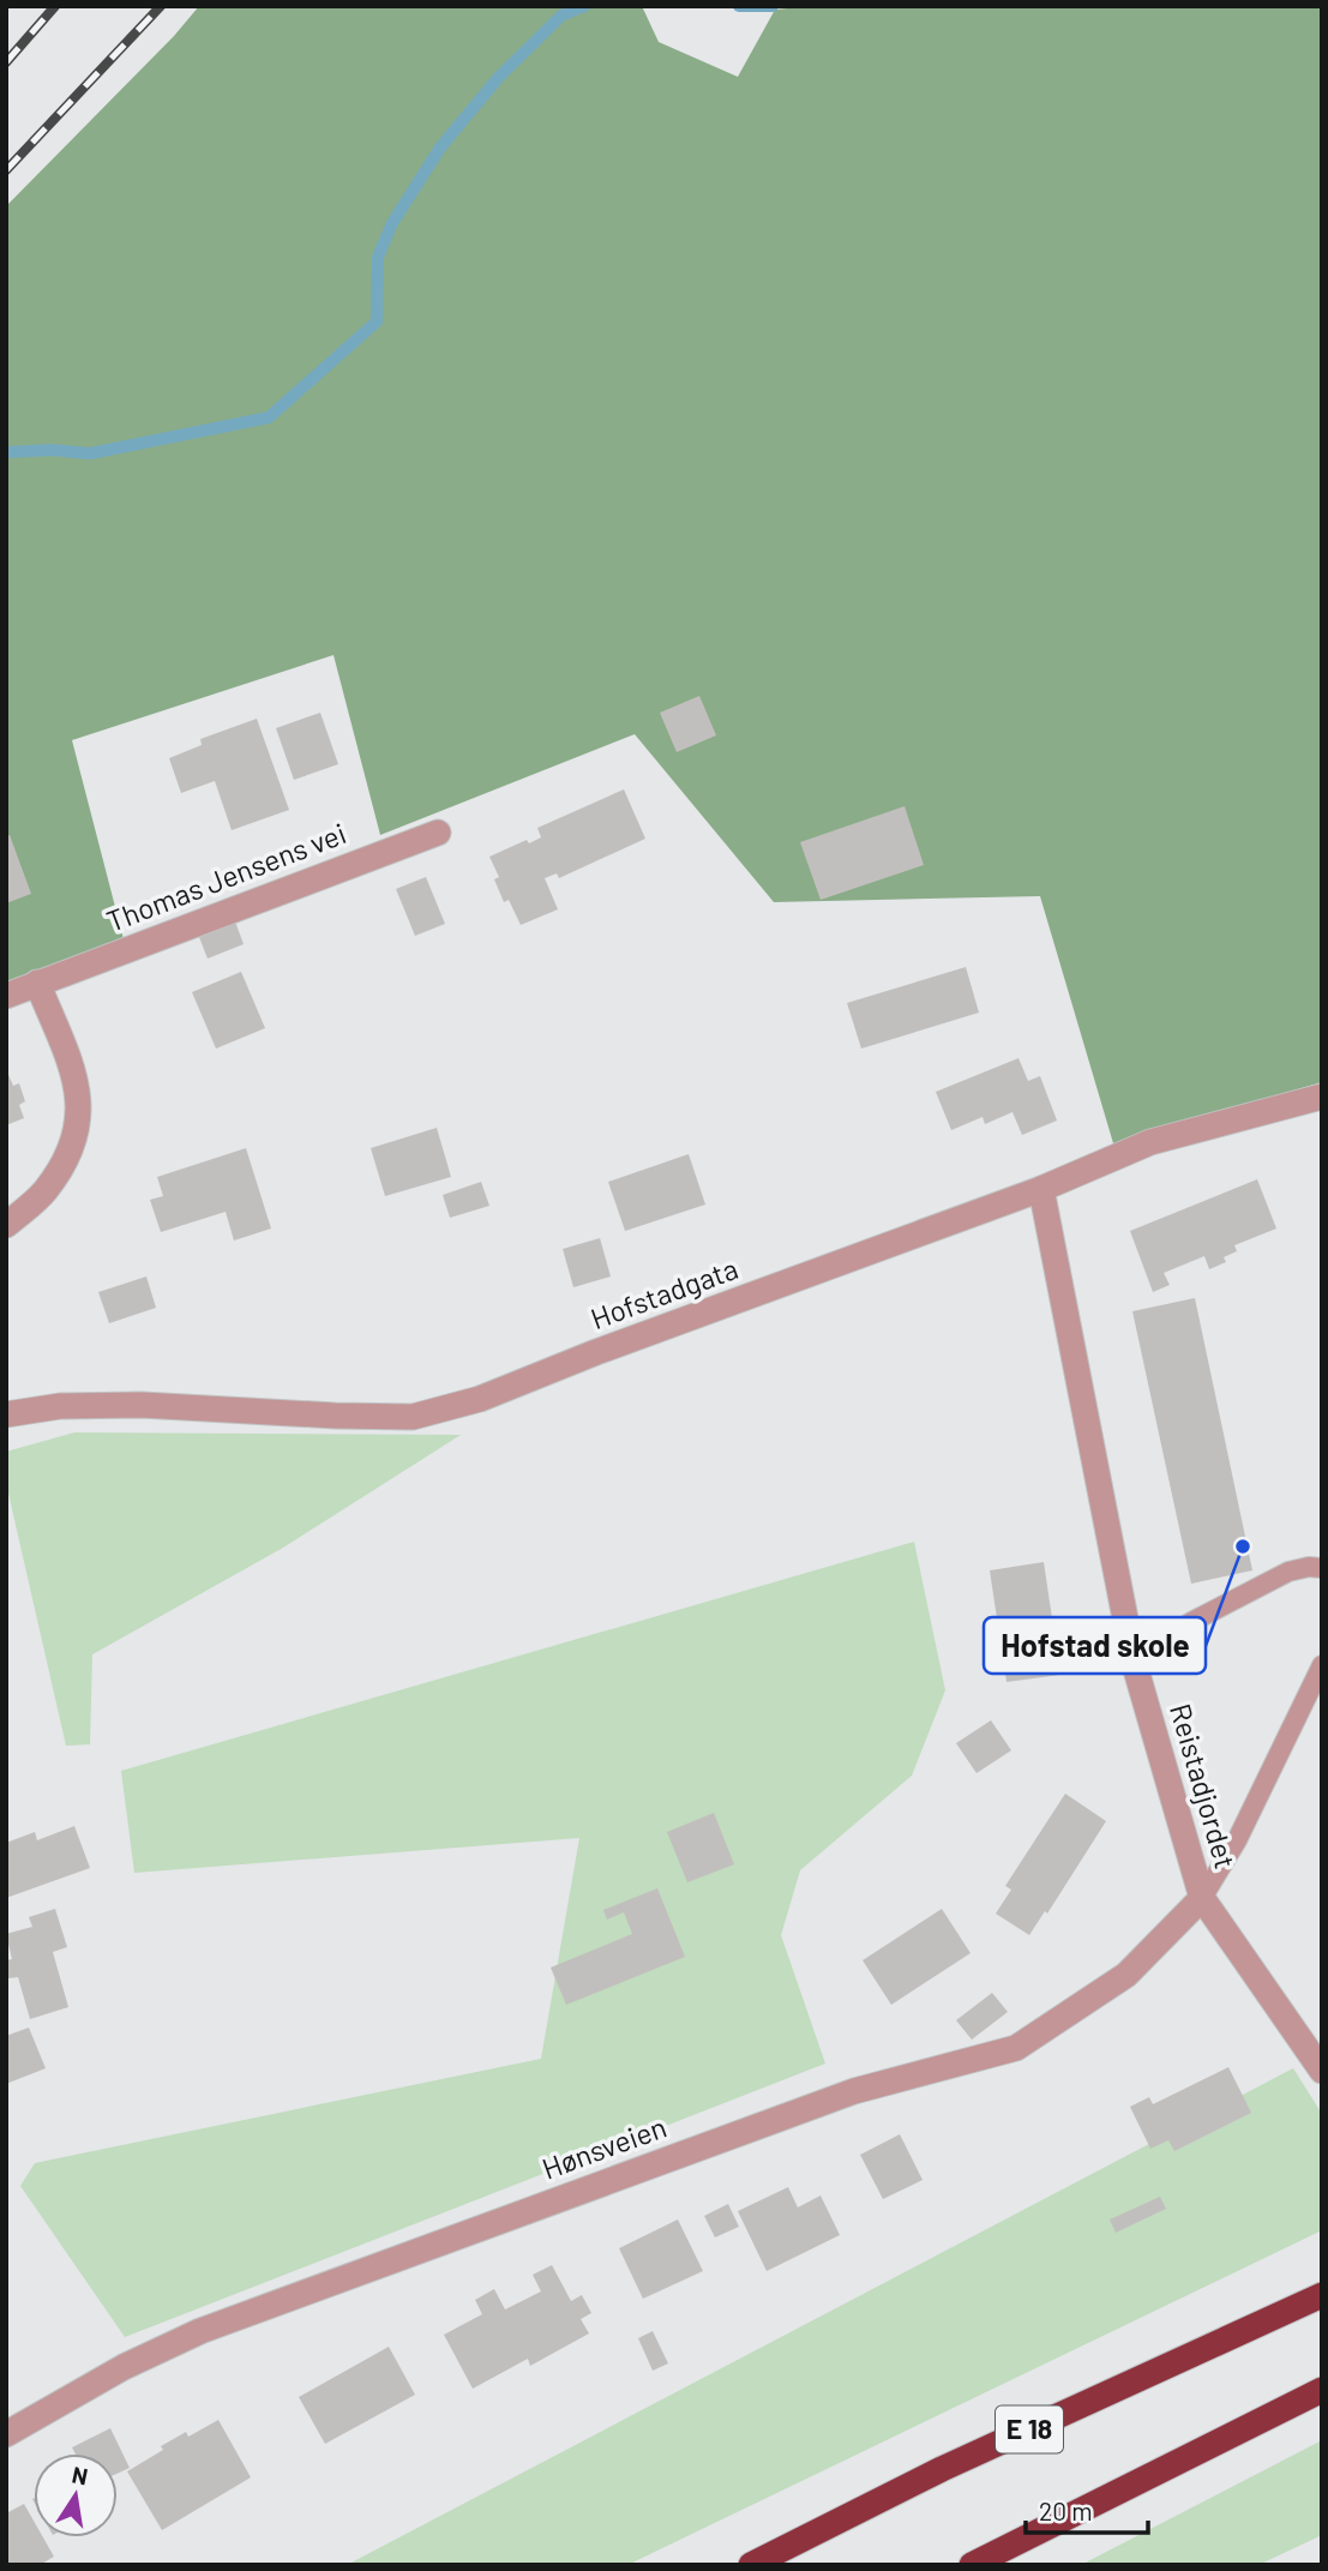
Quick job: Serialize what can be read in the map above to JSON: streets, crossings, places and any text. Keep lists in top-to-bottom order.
{
  "streets": {
    "highway": ["E 18"],
    "street": [
      "Thomas Jensens vei",
      "Hofstadgata",
      "Reistadjordet",
      "Hønsveien"
    ]
  },
  "crossings": [
    ["Hofstadgata", "Reistadjordet"],
    ["Reistadjordet", "Hønsveien"]
  ],
  "places": ["Hofstad skole"],
  "scale_bar": "20 m",
  "north": "top"
}
